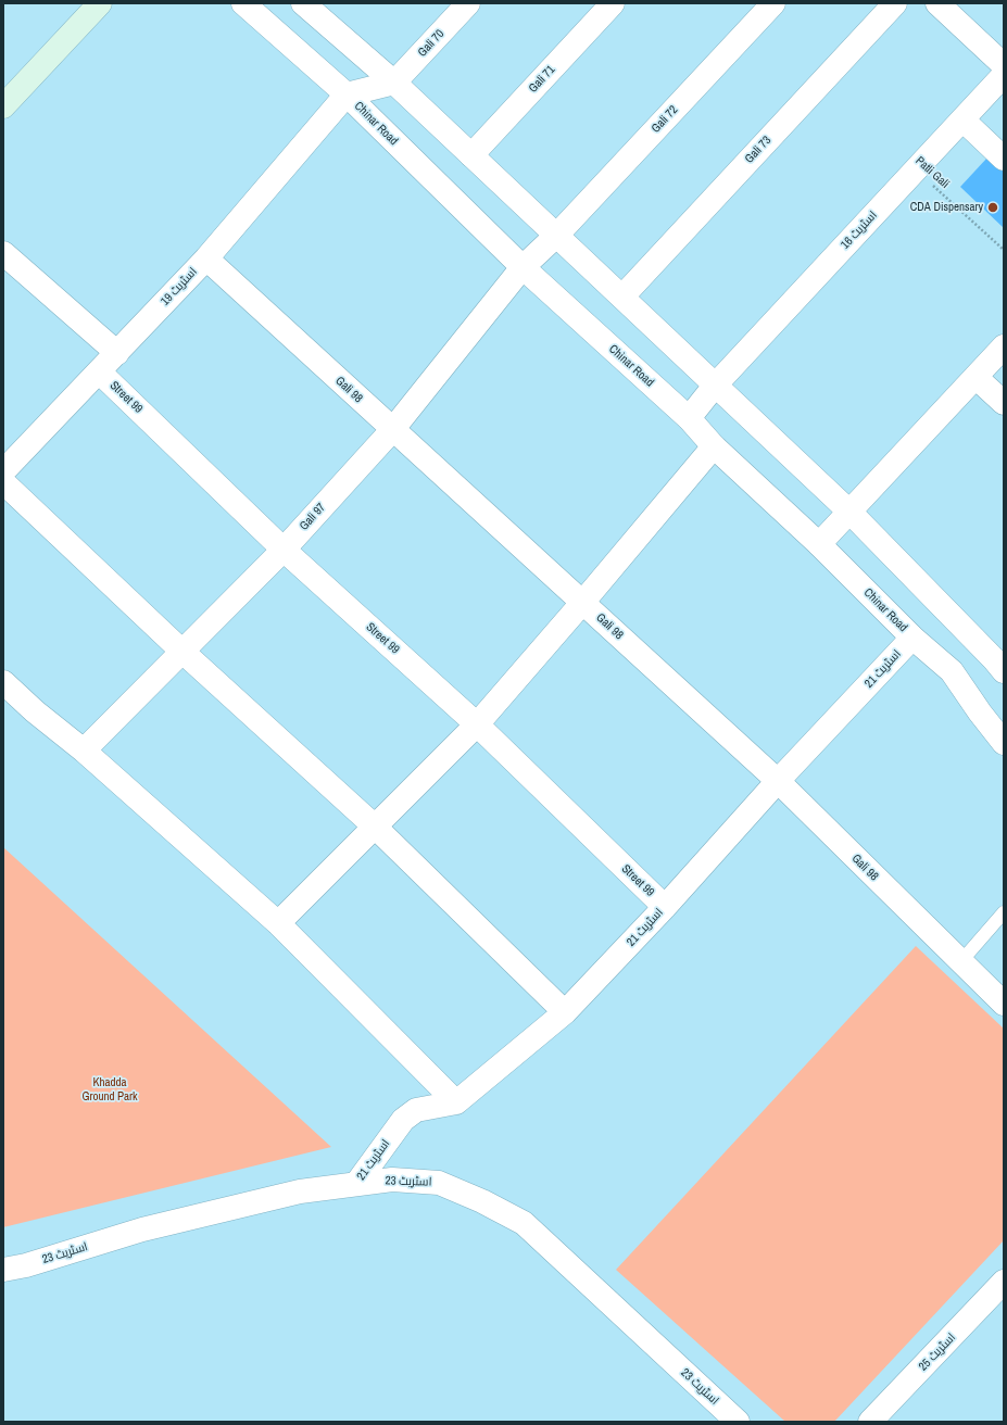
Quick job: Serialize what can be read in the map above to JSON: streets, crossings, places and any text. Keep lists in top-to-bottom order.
{
  "streets": {
    "street": [
      "Gali 70",
      "Gali 71",
      "Gali 72",
      "Chinar Road",
      "Gali 73",
      "اسٹریٹ 16",
      "اسٹریٹ 19",
      "Gali 98",
      "Street 99",
      "Gali 97",
      "اسٹریٹ 21",
      "اسٹریٹ 23",
      "اسٹریٹ 25"
    ],
    "path": ["Patli Gali"]
  },
  "crossings": [
    ["Gali 72", "Chinar Road"],
    ["Gali 72", "Gali 97"],
    ["Chinar Road", "اسٹریٹ 16"],
    ["Chinar Road", "اسٹریٹ 19"],
    ["Chinar Road", "Gali 97"],
    ["Chinar Road", "اسٹریٹ 21"],
    ["اسٹریٹ 19", "Gali 98"],
    ["اسٹریٹ 19", "Street 99"],
    ["Gali 98", "Gali 97"],
    ["Gali 98", "اسٹریٹ 21"],
    ["Street 99", "Gali 97"],
    ["Street 99", "اسٹریٹ 21"],
    ["اسٹریٹ 21", "اسٹریٹ 23"]
  ],
  "parks": ["Khadda Ground Park"],
  "places": ["CDA Dispensary"]
}
